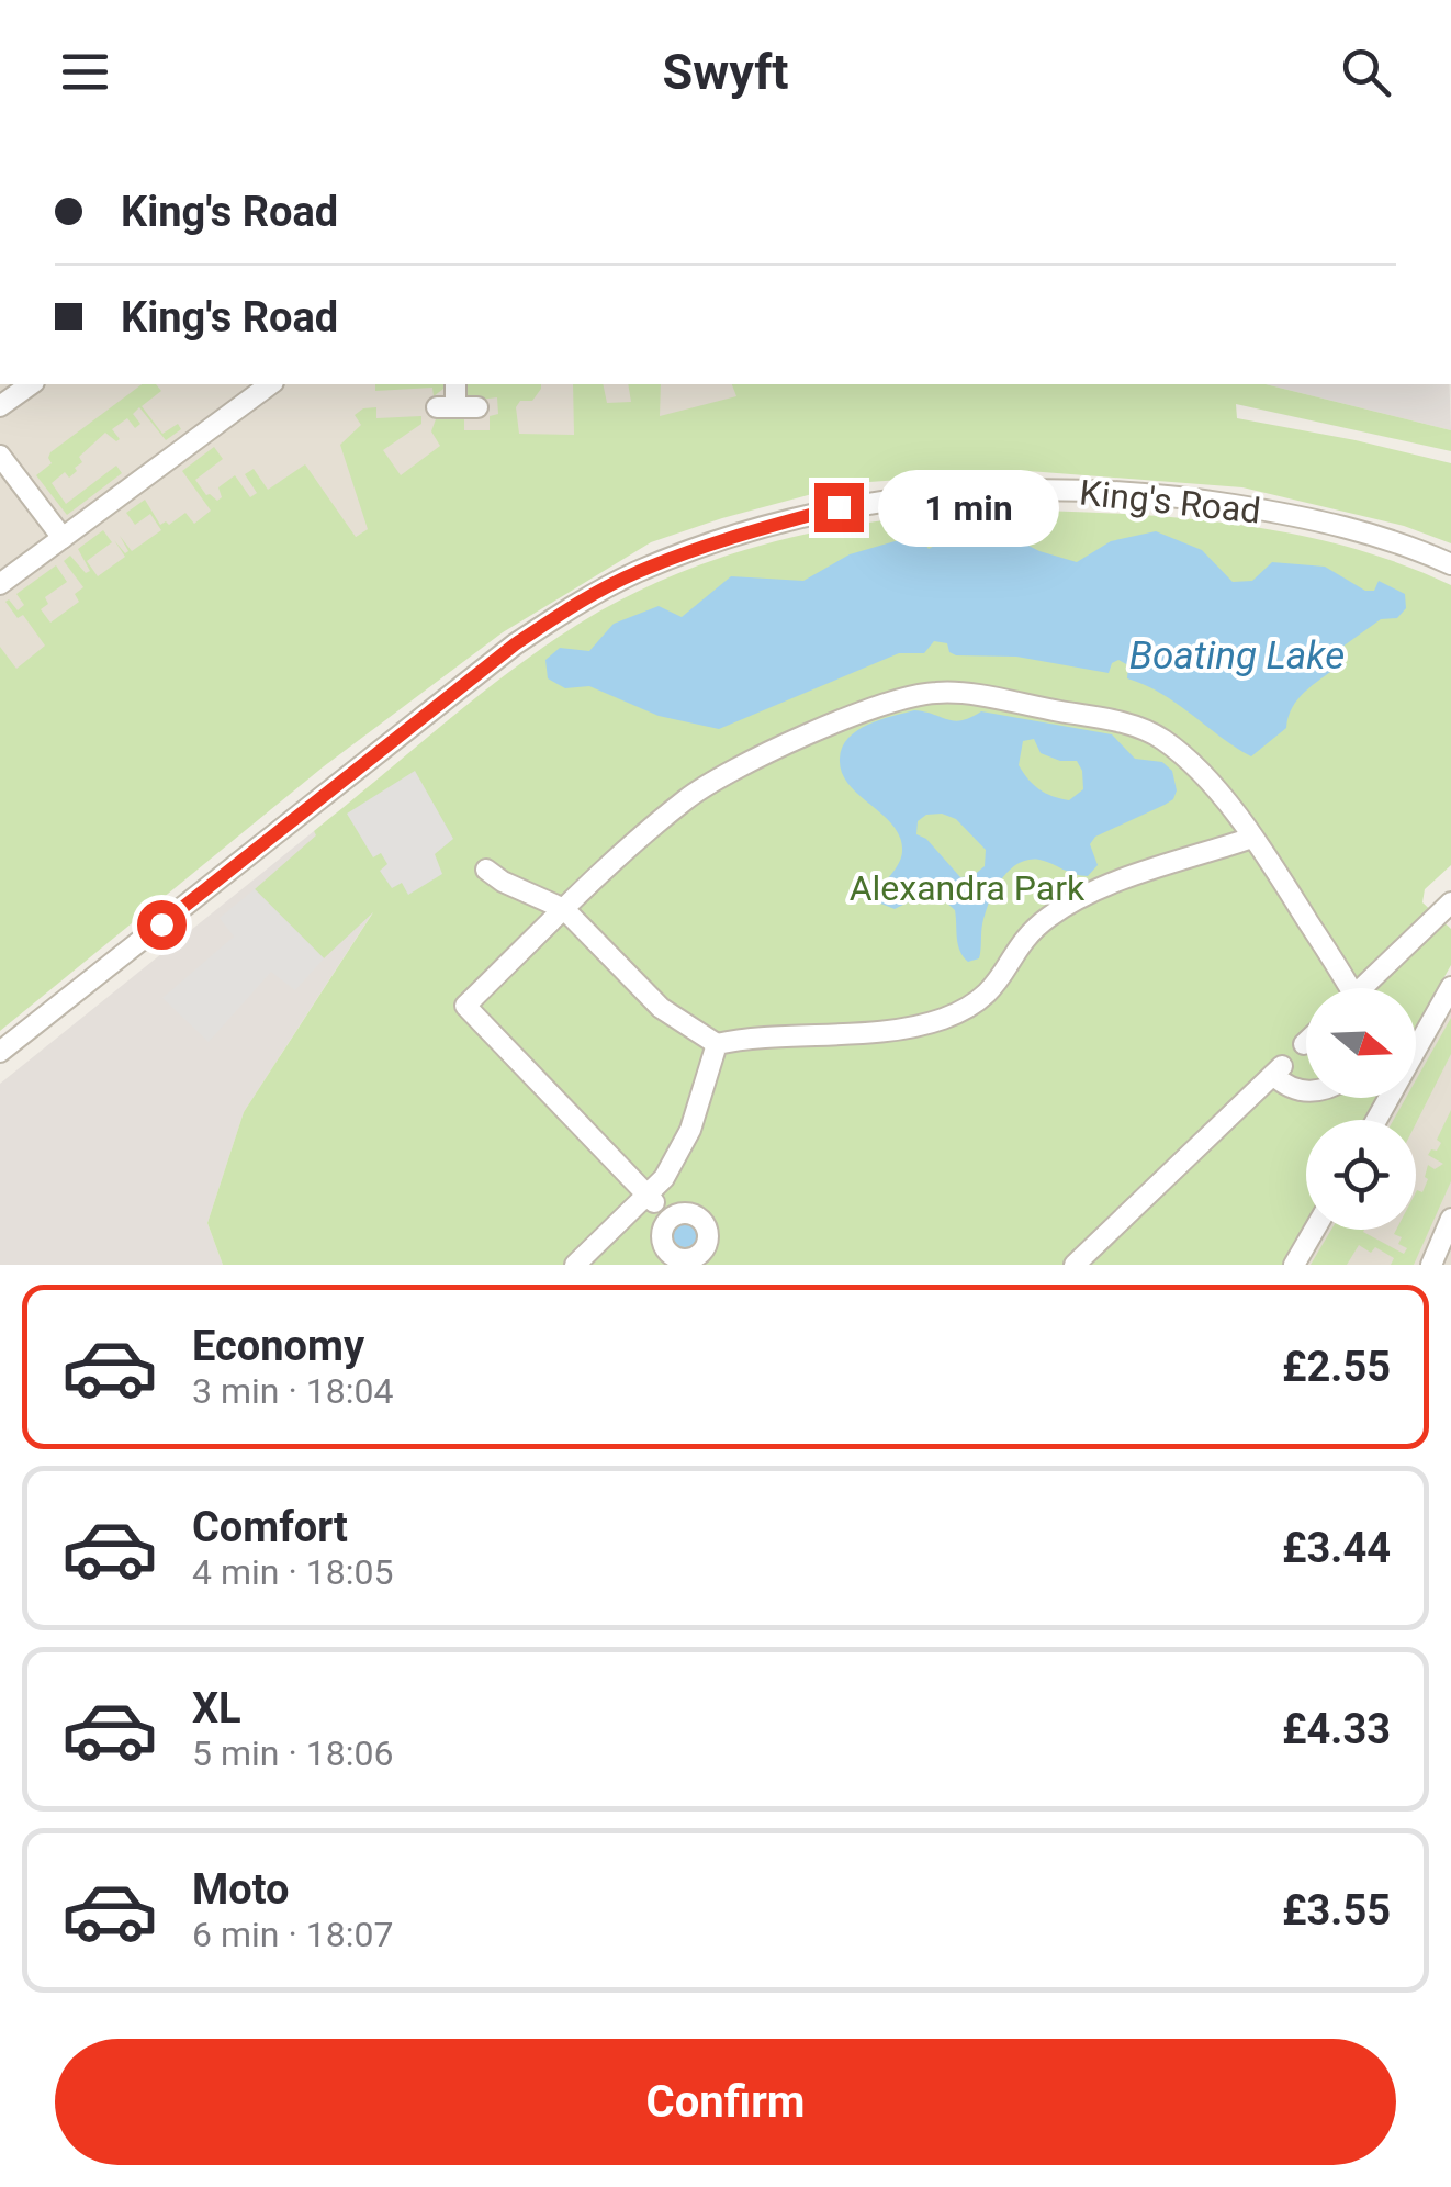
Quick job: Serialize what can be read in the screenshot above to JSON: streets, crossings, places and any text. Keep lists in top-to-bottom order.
{
  "streets": {
    "street": ["King's Road"]
  },
  "water": ["Boating Lake"],
  "parks": ["Alexandra Park"],
  "north": "right",
  "page": {
    "header": "Swyft",
    "banner": ["King's Road", "King's Road"],
    "bubble": "1 min",
    "list": [
      {
        "name": "Economy",
        "note": "3 min · 18:04",
        "value": "£2.55"
      },
      {
        "name": "Comfort",
        "note": "4 min · 18:05",
        "value": "£3.44"
      },
      {
        "name": "XL",
        "note": "5 min · 18:06",
        "value": "£4.33"
      },
      {
        "name": "Moto",
        "note": "6 min · 18:07",
        "value": "£3.55"
      }
    ],
    "buttons": "Confirm"
  }
}
